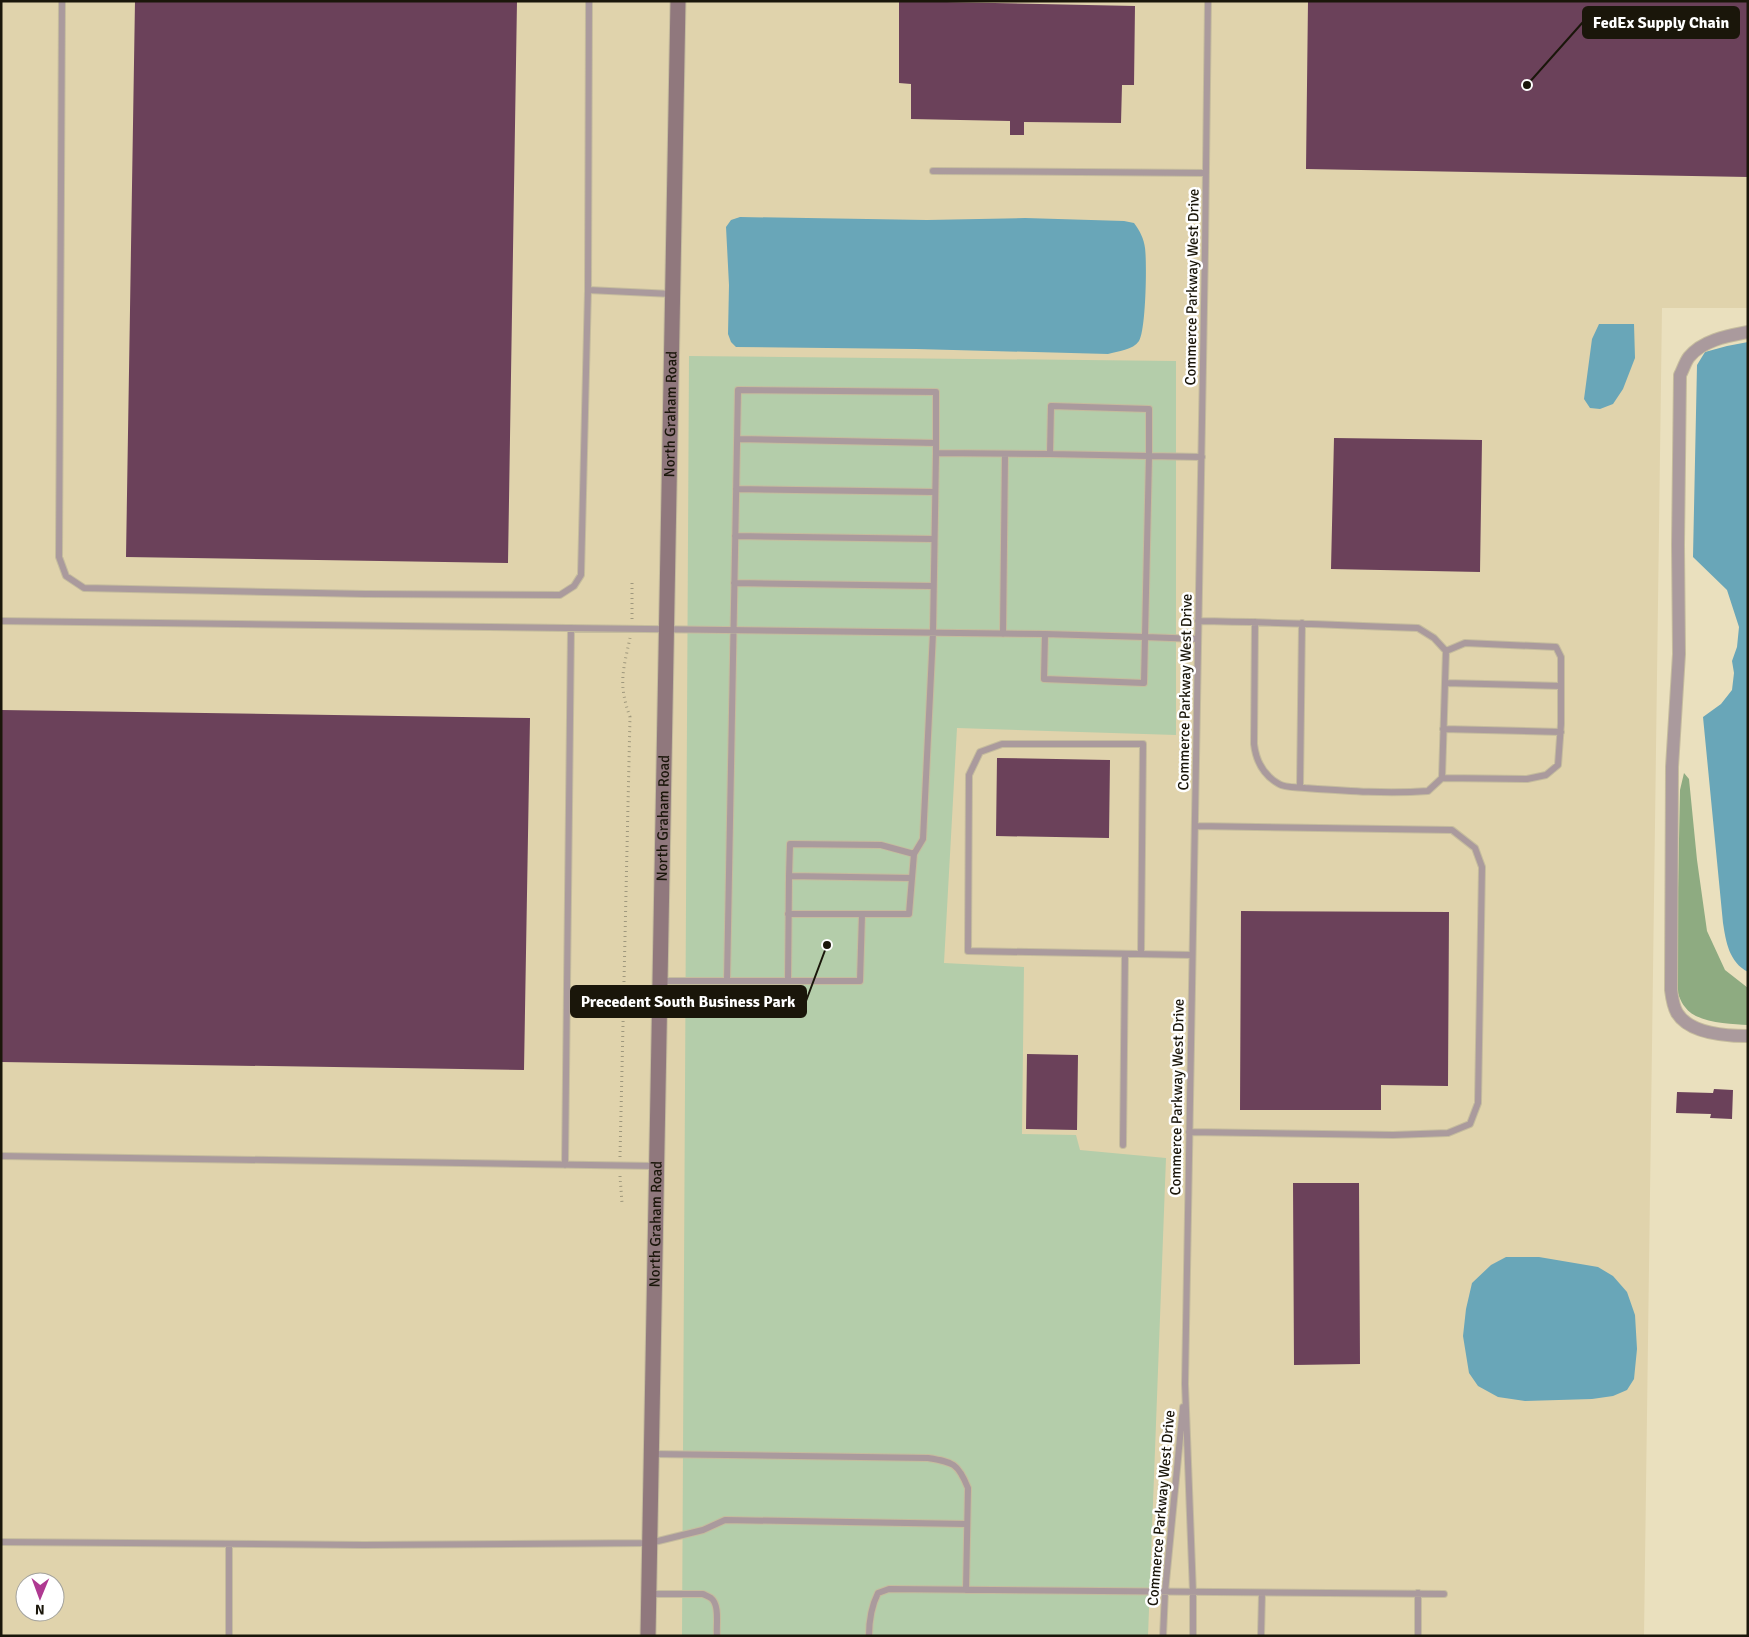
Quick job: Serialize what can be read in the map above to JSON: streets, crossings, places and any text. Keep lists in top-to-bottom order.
{
  "streets": {
    "street": ["North Graham Road"],
    "lane": ["Commerce Parkway West Drive"]
  },
  "places": ["FedEx Supply Chain", "Precedent South Business Park"],
  "north": "bottom"
}
